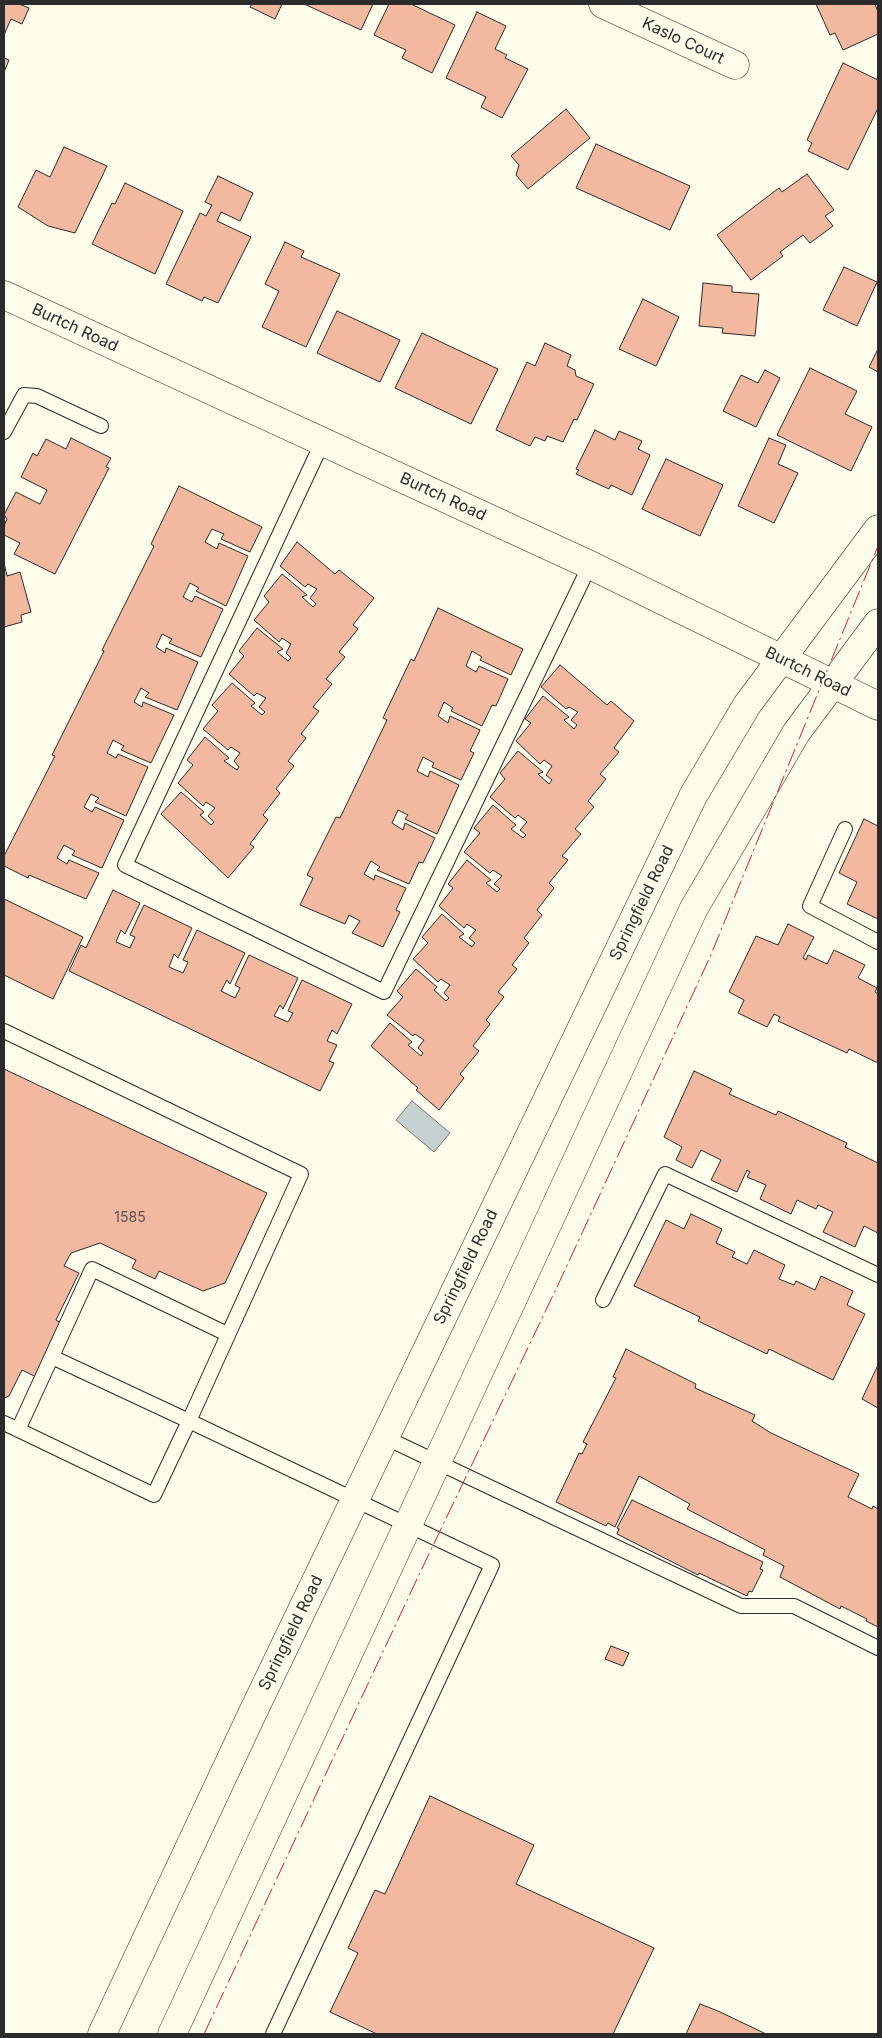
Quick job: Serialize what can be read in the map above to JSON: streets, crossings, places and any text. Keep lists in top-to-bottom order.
{
  "streets": {
    "main road": ["Kaslo Court", "Burtch Road", "Springfield Road"]
  },
  "crossings": [
    ["Burtch Road", "Springfield Road"]
  ],
  "house_numbers": ["1585"]
}
